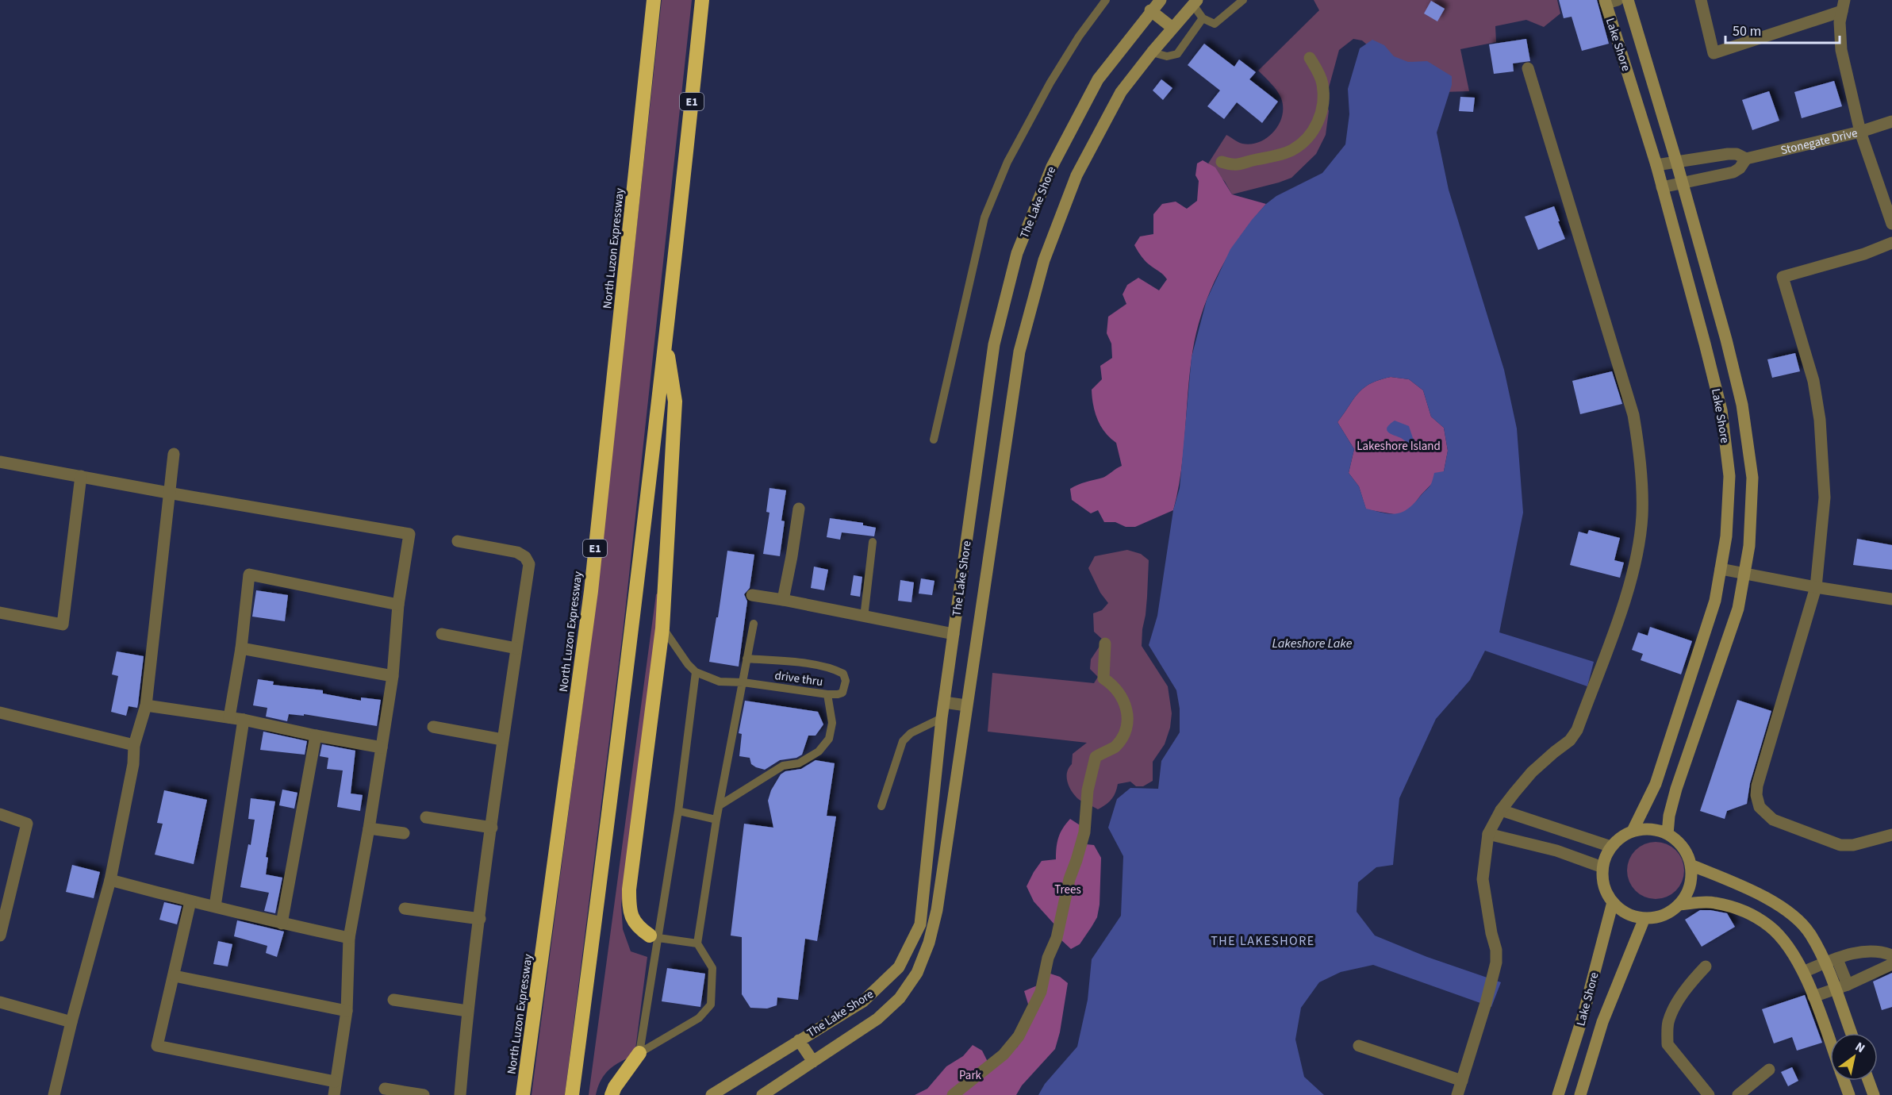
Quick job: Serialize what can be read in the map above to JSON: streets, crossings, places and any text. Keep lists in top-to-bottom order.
{
  "streets": {
    "highway": ["E1", "North Luzon Expressway"],
    "street": ["Lake Shore", "Stonegate Drive", "The Lake Shore"],
    "lane": ["drive thru"]
  },
  "crossings": [
    ["Lake Shore", "Stonegate Drive"]
  ],
  "districts": ["THE LAKESHORE"],
  "water": ["Lakeshore Lake"],
  "parks": ["Lakeshore Island", "Trees", "Park"],
  "scale_bar": "50 m",
  "north": "top right"
}
